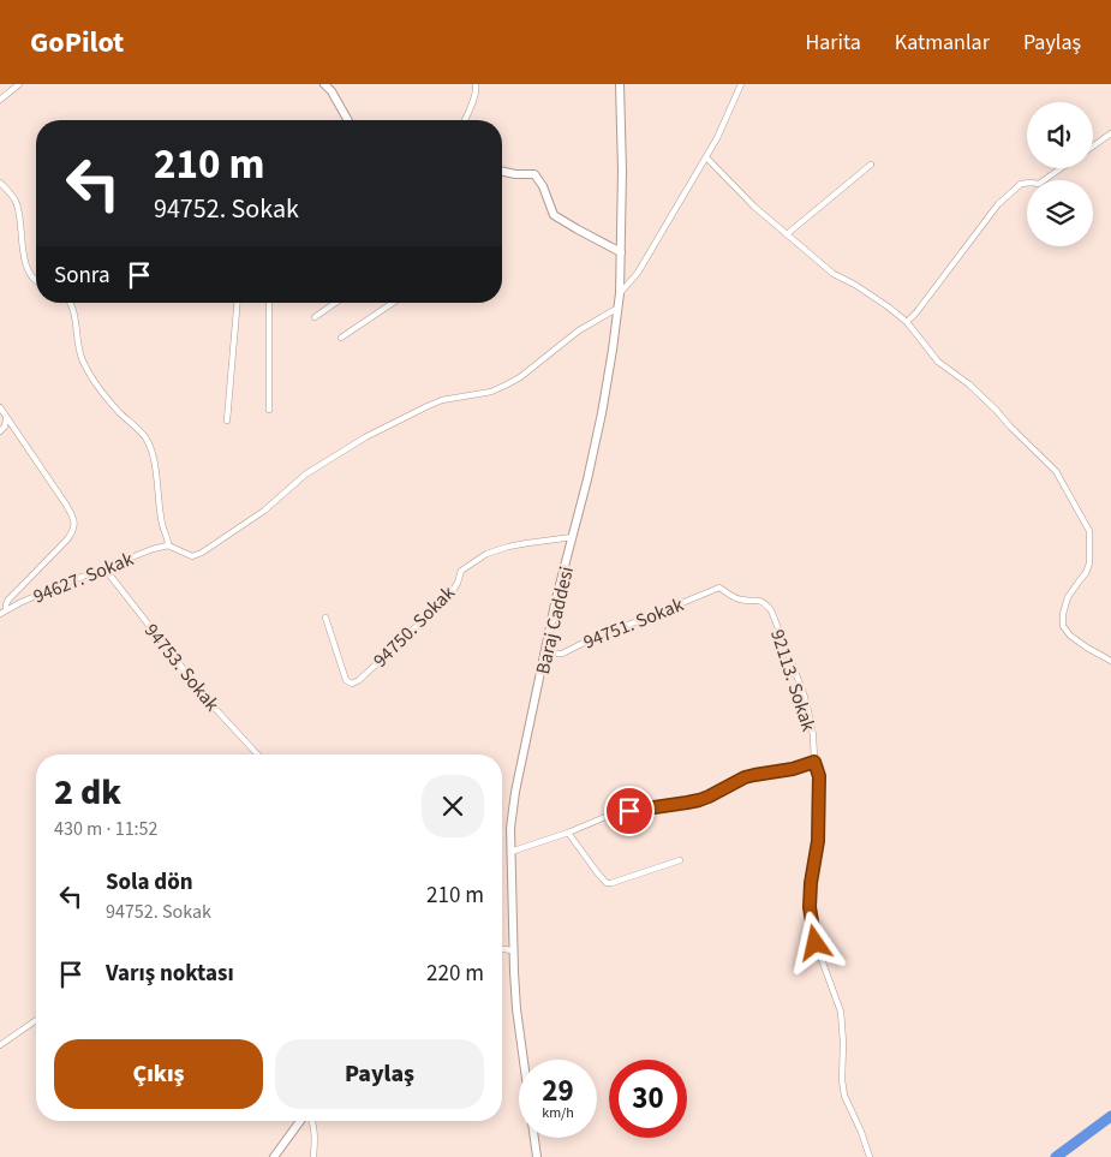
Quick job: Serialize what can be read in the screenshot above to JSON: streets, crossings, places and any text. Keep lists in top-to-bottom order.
{
  "streets": {
    "main road": ["Baraj Caddesi"],
    "street": [
      "94627. Sokak",
      "94751. Sokak",
      "94750. Sokak",
      "94753. Sokak",
      "92113. Sokak"
    ]
  },
  "crossings": [
    ["94627. Sokak", "94753. Sokak"],
    ["Baraj Caddesi", "94751. Sokak"],
    ["Baraj Caddesi", "94750. Sokak"],
    ["94751. Sokak", "92113. Sokak"]
  ],
  "page": {
    "header": "GoPilot",
    "nav": ["Harita", "Katmanlar", "Paylaş"],
    "turn": ["210 m", "94752. Sokak"],
    "then": "Sonra",
    "heading": ["2 dk", "430 m · 11:52"],
    "list": [
      {
        "name": "Sola dön",
        "note": "94752. Sokak",
        "value": "210 m"
      },
      {
        "name": "Varış noktası",
        "value": "220 m"
      }
    ],
    "buttons": ["Çıkış", "Paylaş"],
    "speed": "29 km/h",
    "limit": "30"
  }
}
